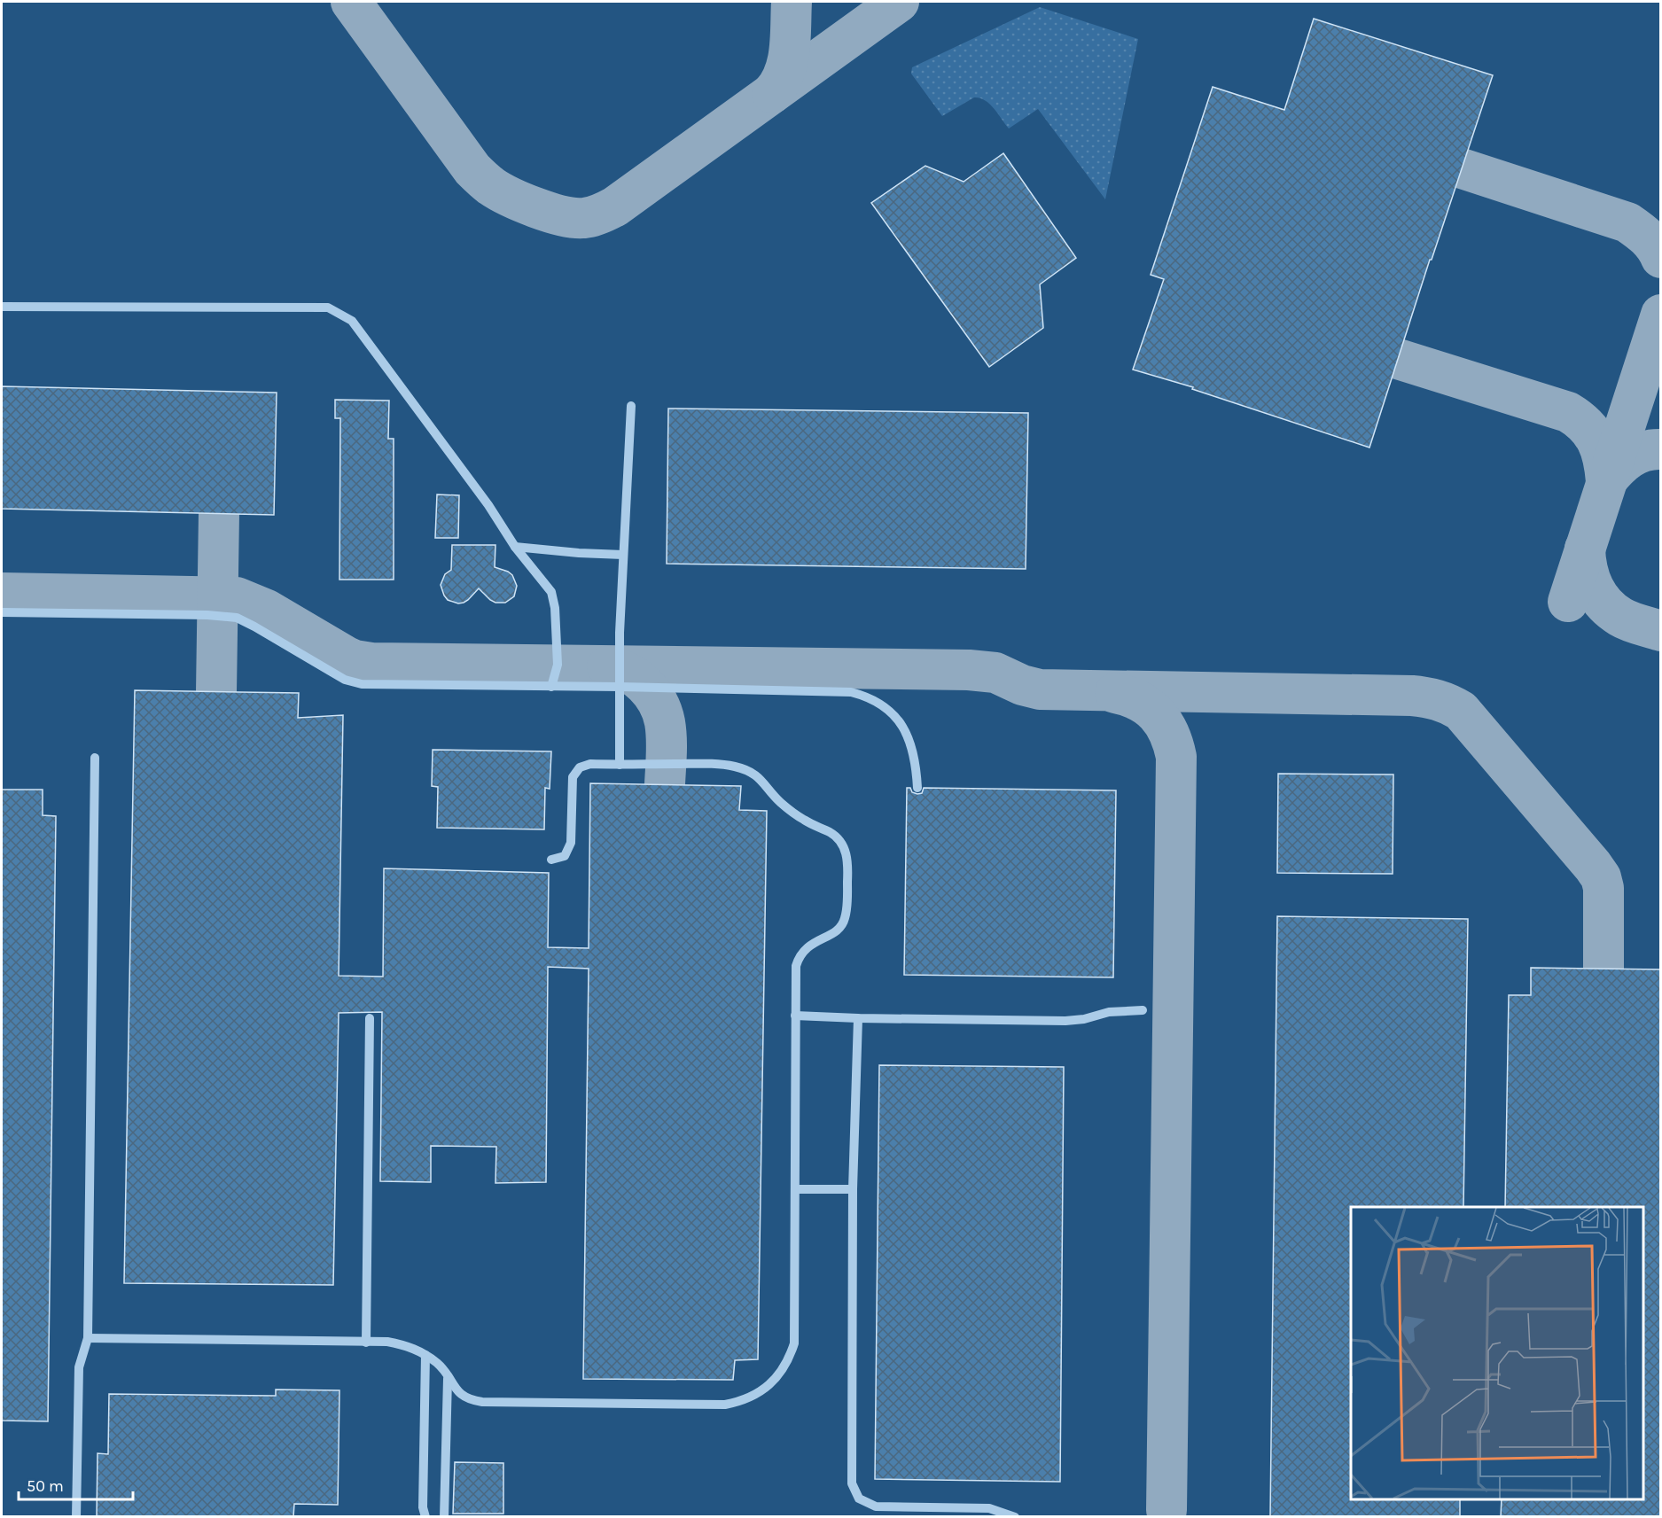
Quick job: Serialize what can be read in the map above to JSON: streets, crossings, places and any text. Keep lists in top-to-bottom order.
{
  "scale_bar": "50 m"
}
